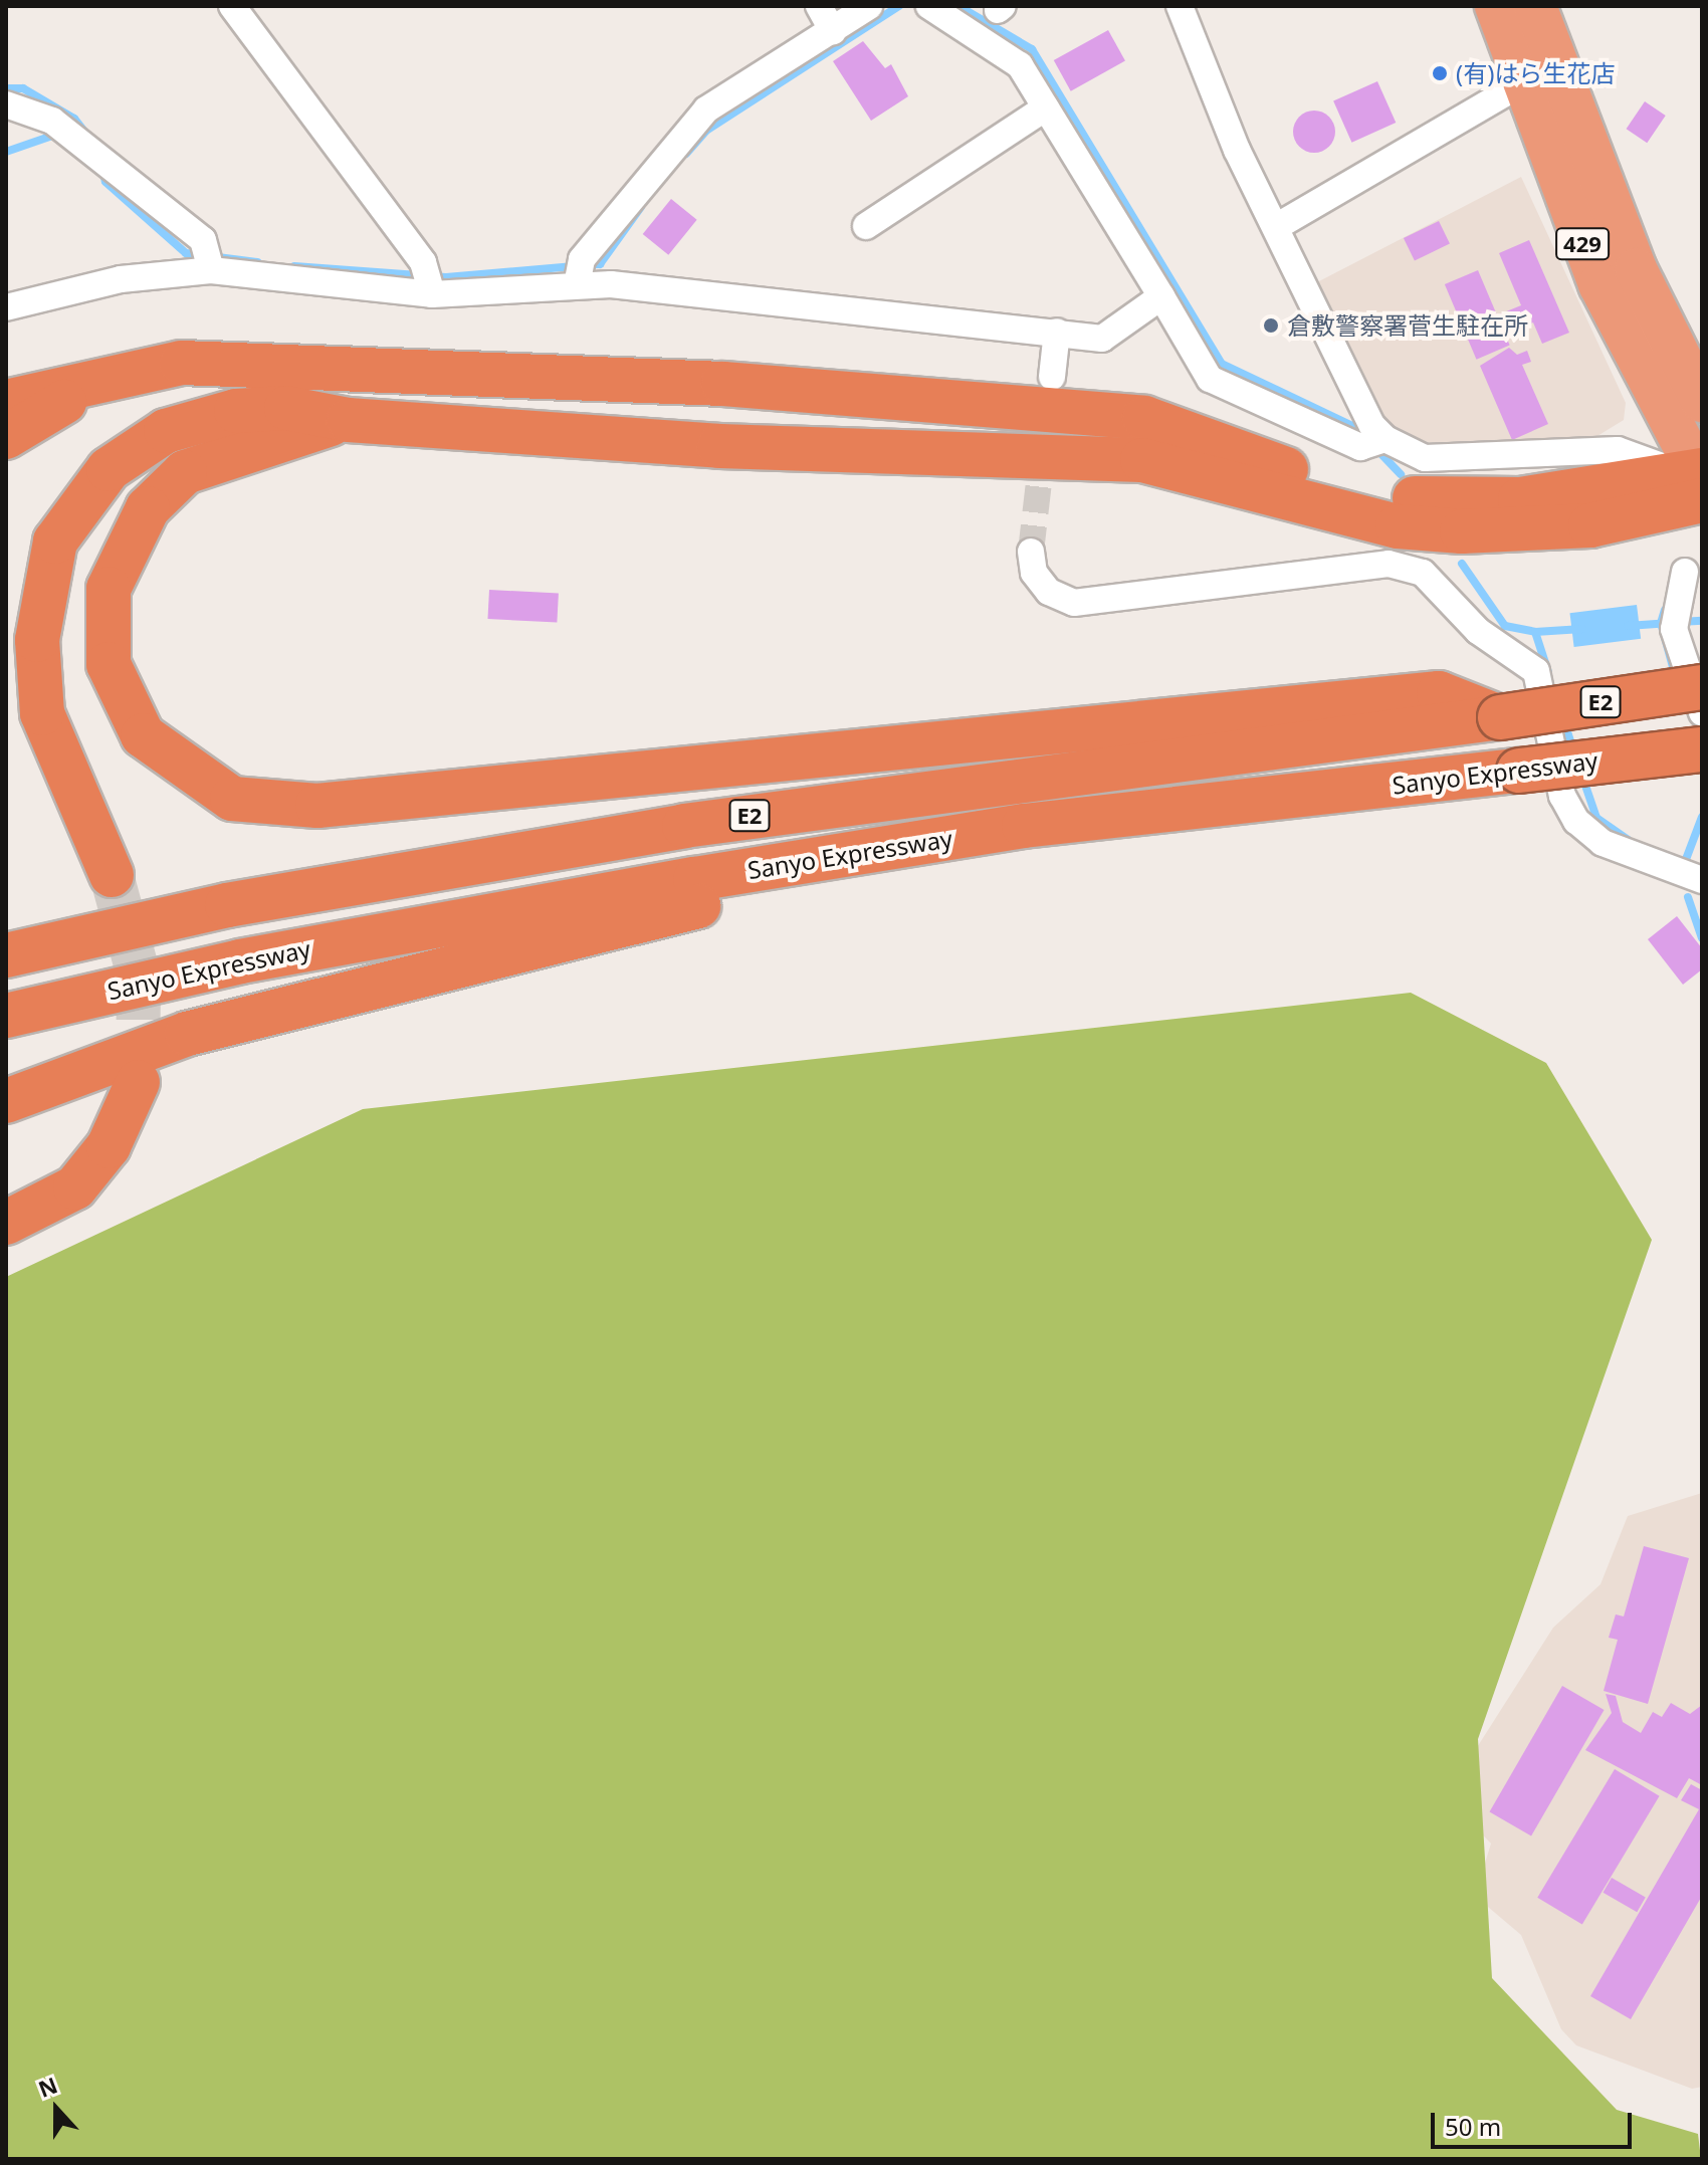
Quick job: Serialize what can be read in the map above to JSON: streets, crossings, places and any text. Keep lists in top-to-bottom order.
{
  "streets": {
    "highway": ["429", "E2", "Sanyo Expressway"]
  },
  "places": ["(有)はら生花店", "倉敷警察署菅生駐在所"],
  "scale_bar": "50 m",
  "north": "top"
}
